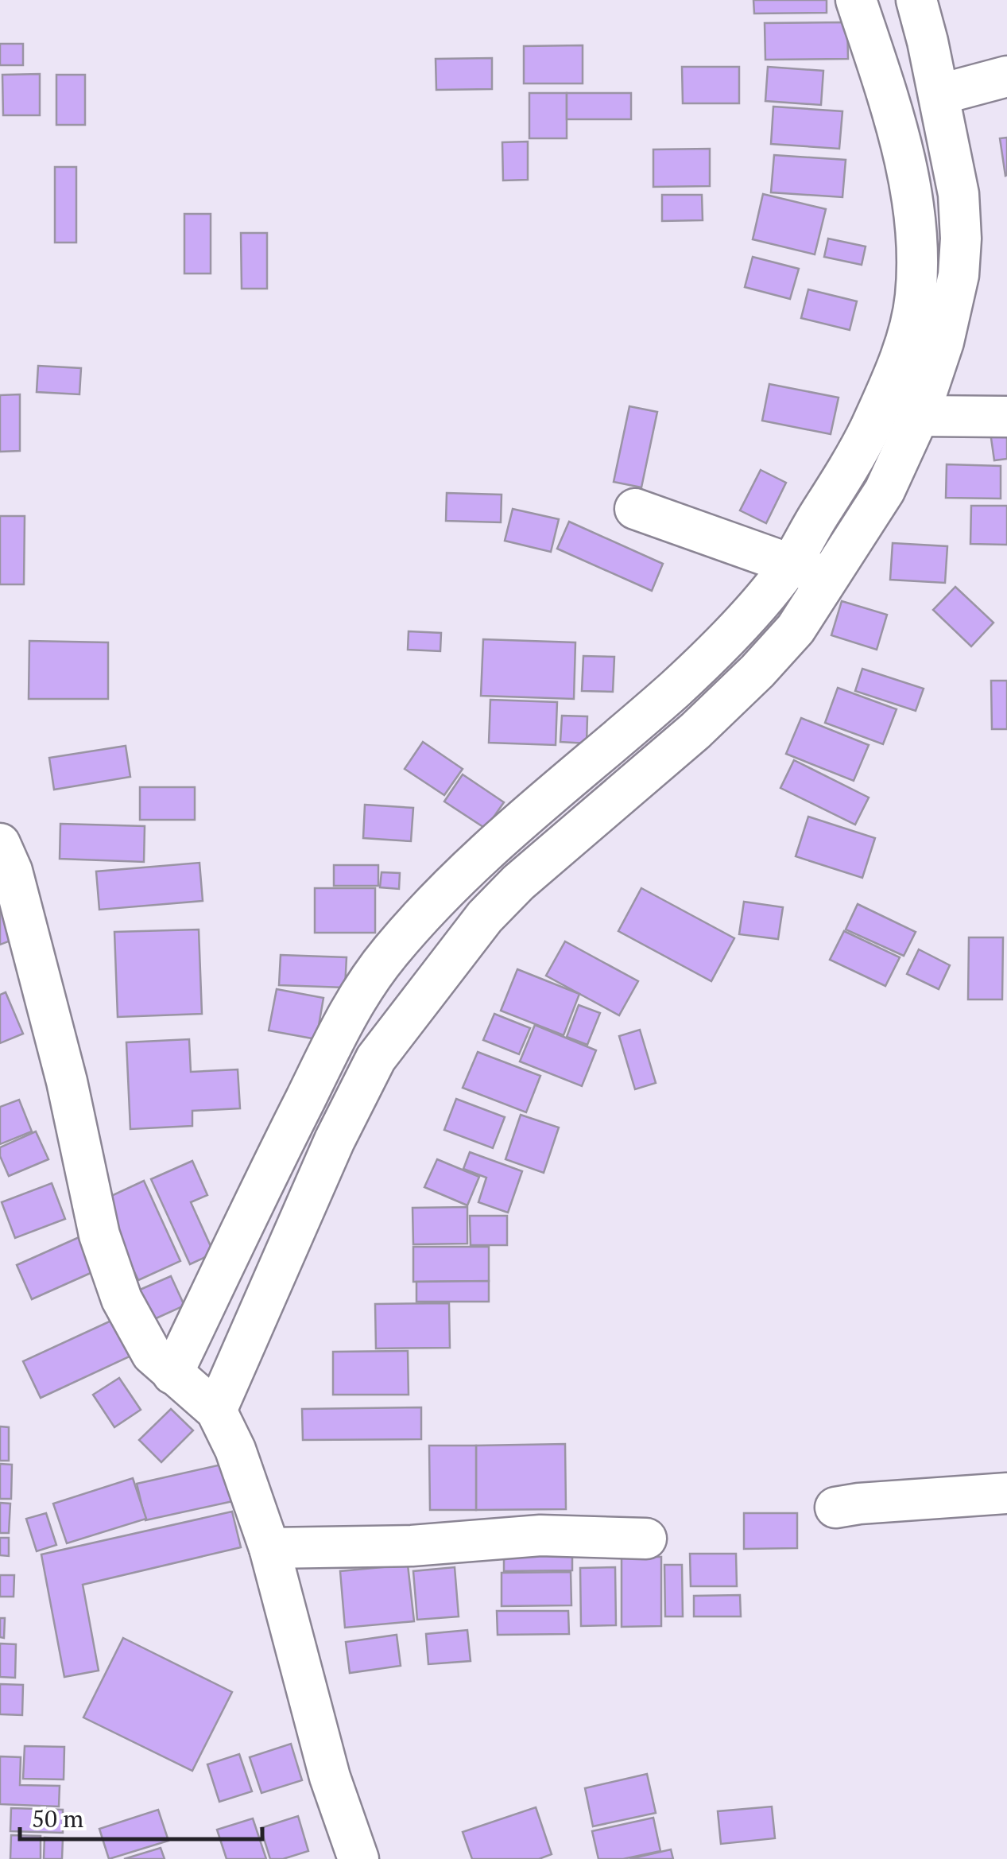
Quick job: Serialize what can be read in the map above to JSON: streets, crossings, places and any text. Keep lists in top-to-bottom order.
{
  "scale_bar": "50 m"
}
